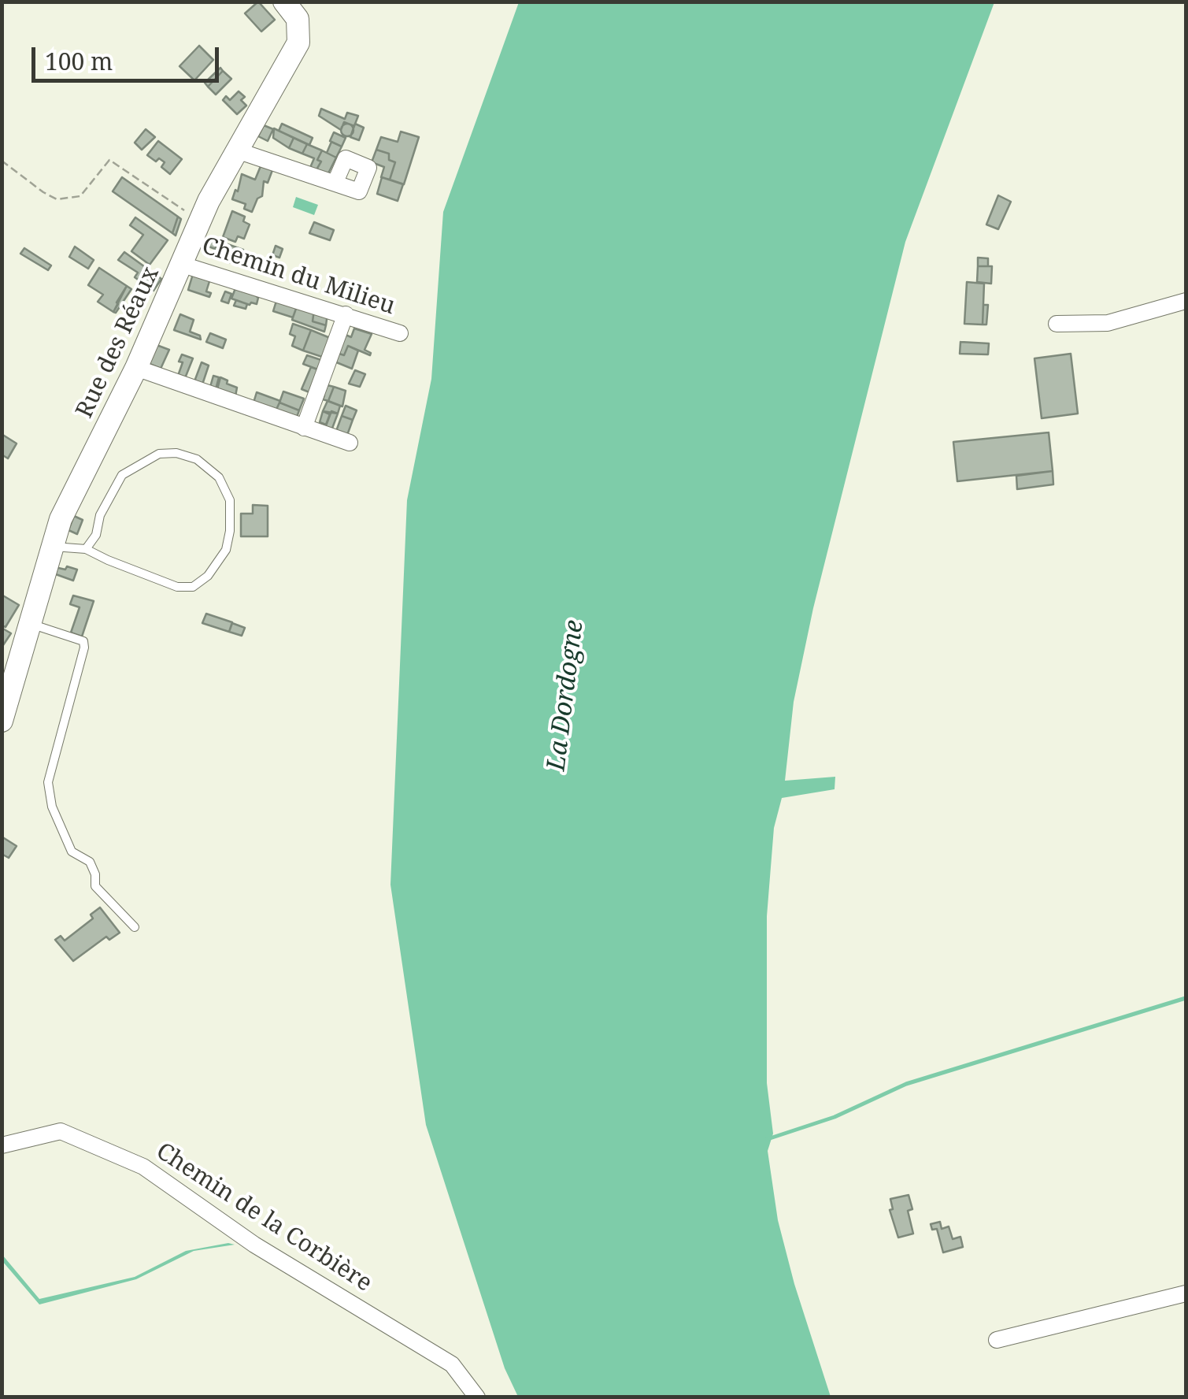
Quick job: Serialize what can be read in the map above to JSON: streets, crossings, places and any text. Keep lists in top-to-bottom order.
{
  "streets": {
    "street": ["Chemin du Milieu", "Rue des Réaux", "Chemin de la Corbière"]
  },
  "crossings": [
    ["Chemin du Milieu", "Rue des Réaux"]
  ],
  "water": ["La Dordogne"],
  "scale_bar": "100 m"
}
